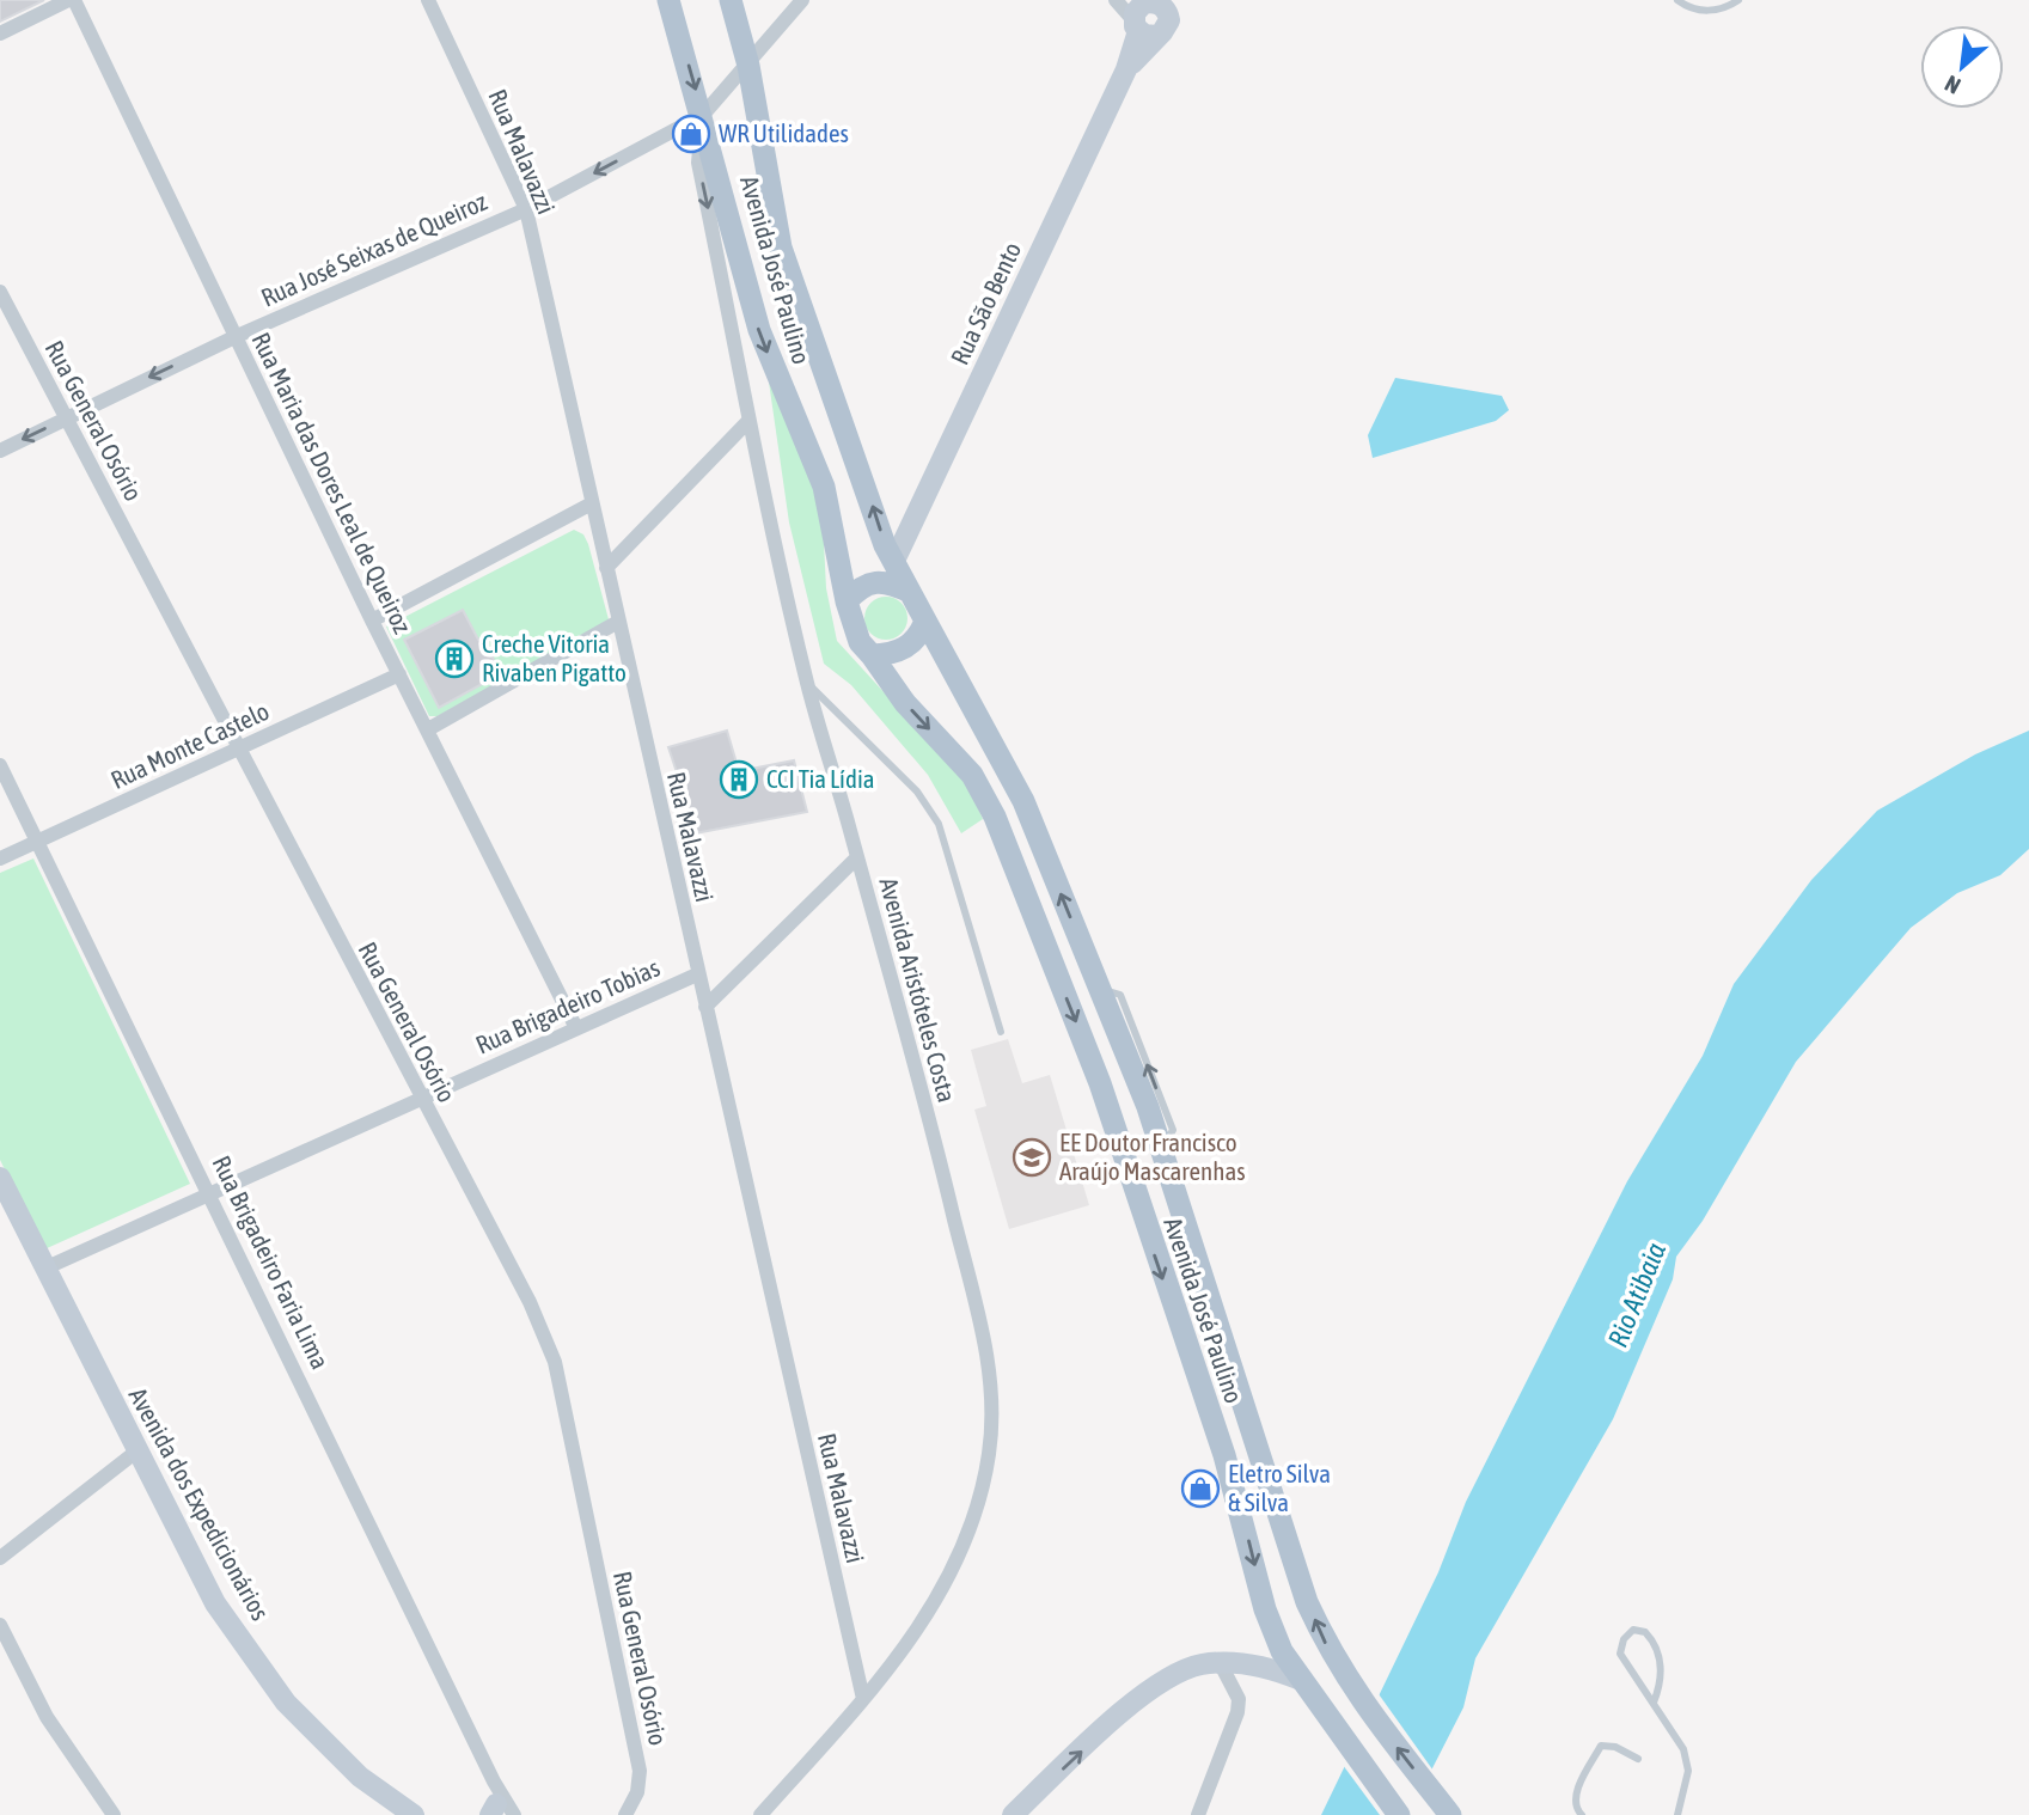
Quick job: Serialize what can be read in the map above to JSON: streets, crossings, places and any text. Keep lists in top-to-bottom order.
{
  "streets": {
    "main road": ["Avenida José Paulino"],
    "street": [
      "Rua Malavazzi",
      "Rua José Seixas de Queiroz",
      "Rua São Bento",
      "Rua General Osório",
      "Rua Maria das Dores Leal de Queiroz",
      "Rua Monte Castelo",
      "Avenida Aristóteles Costa",
      "Rua Brigadeiro Tobias",
      "Rua Brigadeiro Faria Lima",
      "Avenida dos Expedicionários"
    ]
  },
  "crossings": [
    ["Rua Malavazzi", "Rua José Seixas de Queiroz"],
    ["Rua Malavazzi", "Avenida Aristóteles Costa"],
    ["Rua Malavazzi", "Rua Brigadeiro Tobias"],
    ["Rua José Seixas de Queiroz", "Avenida José Paulino"],
    ["Rua José Seixas de Queiroz", "Rua General Osório"],
    ["Rua José Seixas de Queiroz", "Rua Maria das Dores Leal de Queiroz"],
    ["Rua José Seixas de Queiroz", "Avenida Aristóteles Costa"],
    ["Avenida José Paulino", "Rua São Bento"],
    ["Avenida José Paulino", "Avenida Aristóteles Costa"],
    ["Rua General Osório", "Rua Monte Castelo"],
    ["Rua General Osório", "Rua Brigadeiro Tobias"],
    ["Rua Maria das Dores Leal de Queiroz", "Rua Monte Castelo"],
    ["Rua Maria das Dores Leal de Queiroz", "Rua Brigadeiro Tobias"],
    ["Rua Monte Castelo", "Rua Brigadeiro Faria Lima"],
    ["Rua Brigadeiro Tobias", "Rua Brigadeiro Faria Lima"],
    ["Rua Brigadeiro Tobias", "Avenida dos Expedicionários"]
  ],
  "one_way": ["Rua José Seixas de Queiroz"],
  "water": ["Rio Atibaia"],
  "places": {
    "shop": ["WR Utilidades", "Eletro Silva & Silva"],
    "building": ["Creche Vitoria Rivaben Pigatto", "CCI Tia Lídia"],
    "school or university": ["EE Doutor Francisco Araújo Mascarenhas"]
  },
  "north": "bottom left"
}
